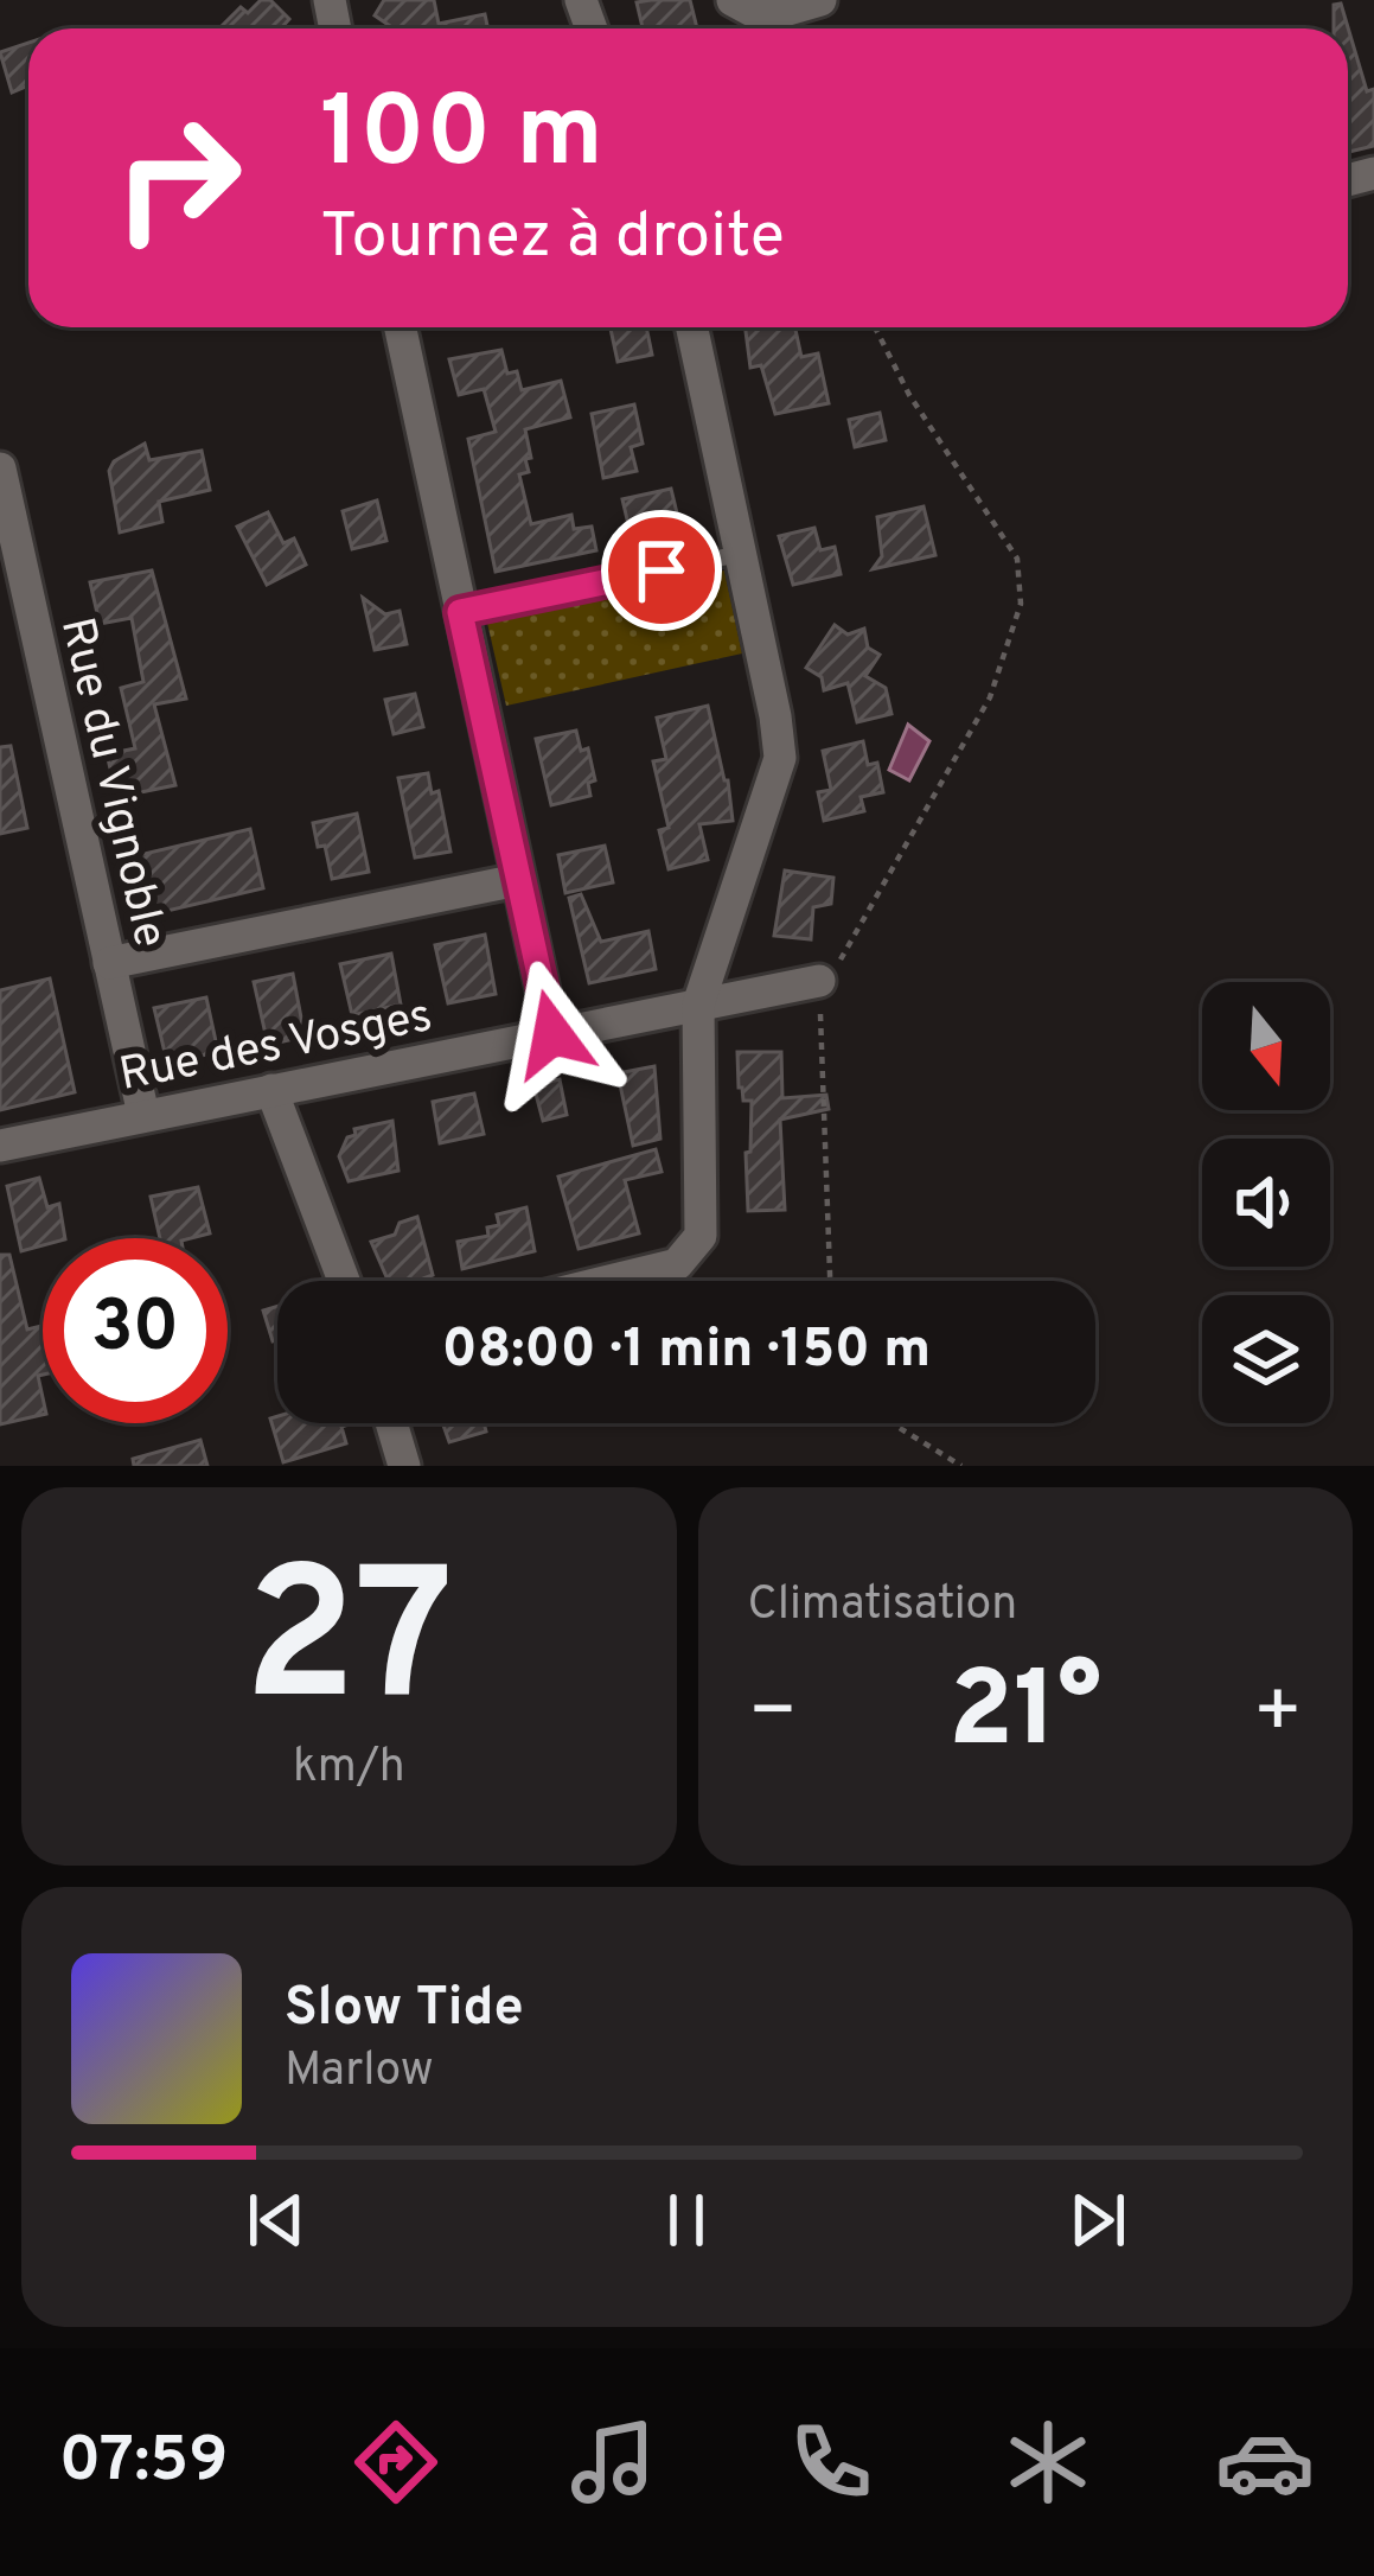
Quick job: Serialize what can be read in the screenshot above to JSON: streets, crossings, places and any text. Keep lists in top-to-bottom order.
{
  "streets": {
    "street": ["Rue du Vignoble", "Rue des Vosges"]
  },
  "crossings": [
    ["Rue du Vignoble", "Rue des Vosges"]
  ],
  "north": "bottom",
  "page": {
    "turn": ["100 m", "Tournez à droite"],
    "limit": "30",
    "trip": "08:00 · 1 min · 150 m",
    "tile": [
      ["27", "km/h"],
      "Climatisation"
    ],
    "heat": ["−", "21°", "+"],
    "song": ["Slow Tide", "Marlow"],
    "tabs": "07:59"
  }
}
